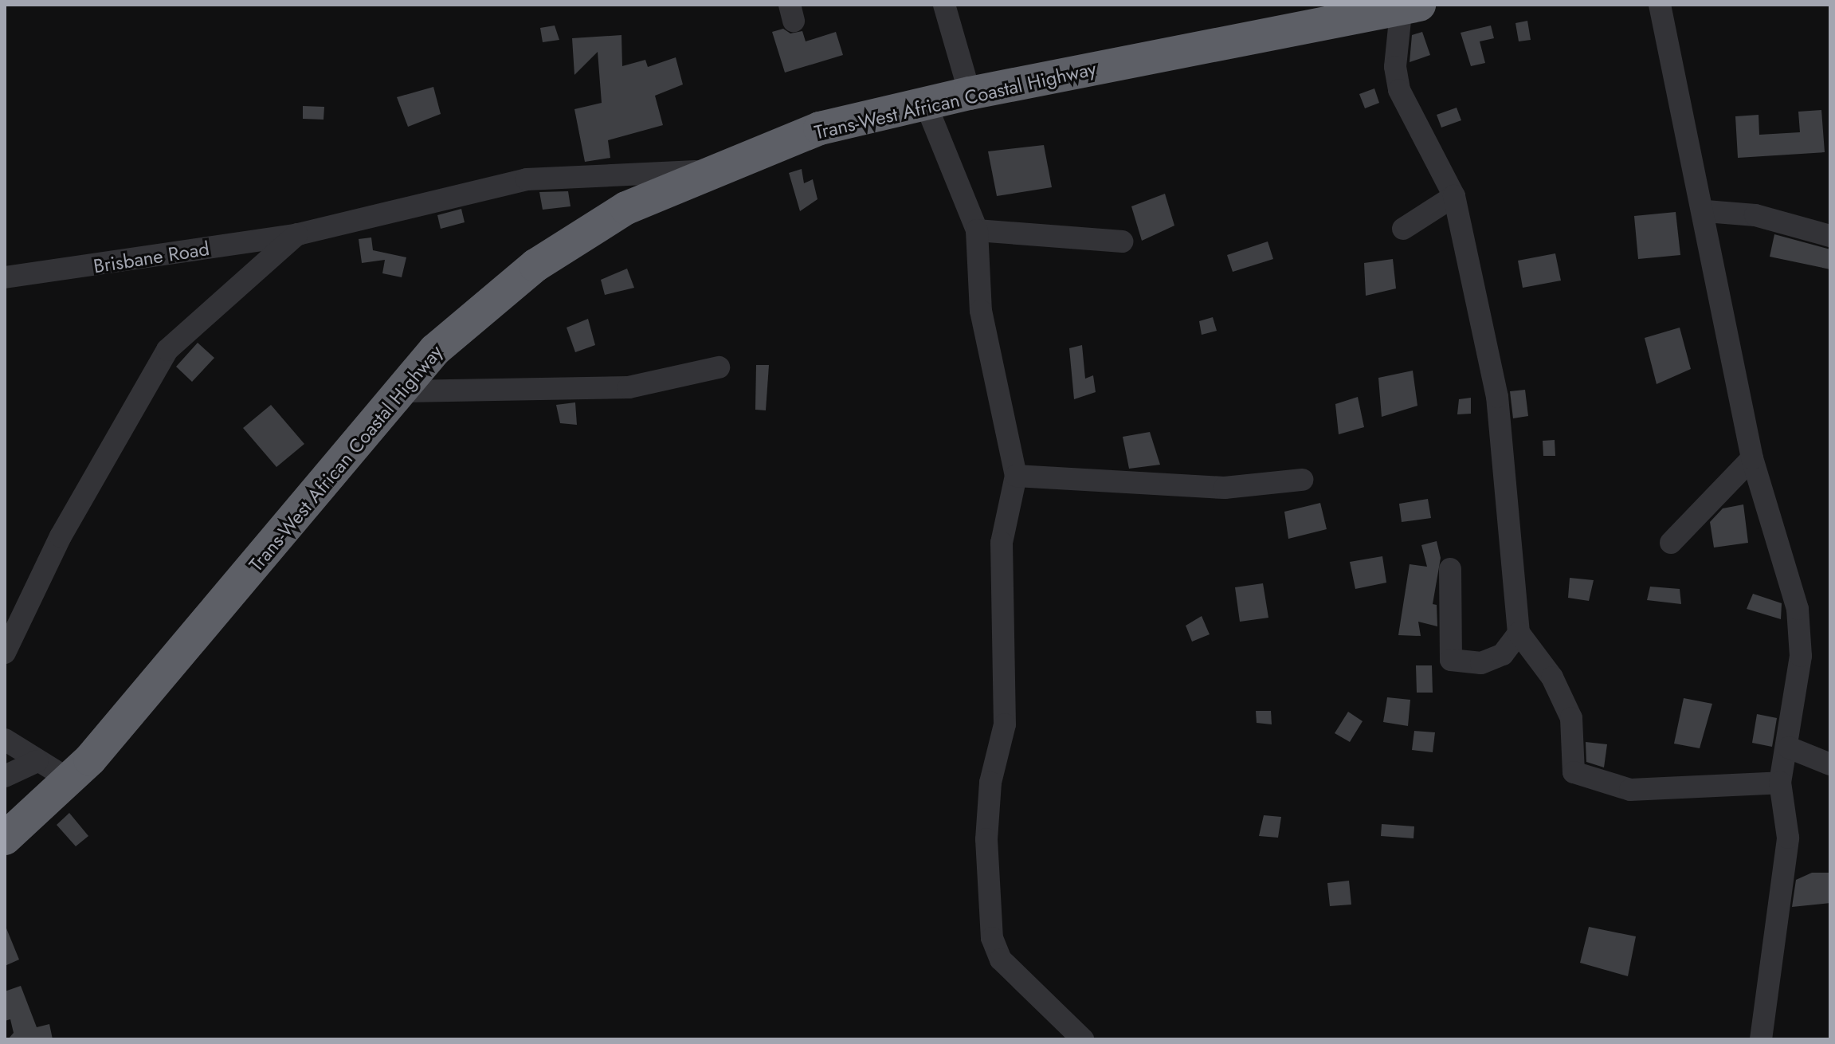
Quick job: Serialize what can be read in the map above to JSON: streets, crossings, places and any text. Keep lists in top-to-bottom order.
{
  "streets": {
    "highway": ["Trans-West African Coastal Highway"],
    "street": ["Brisbane Road"]
  },
  "crossings": [
    ["Trans-West African Coastal Highway", "Brisbane Road"]
  ]
}
